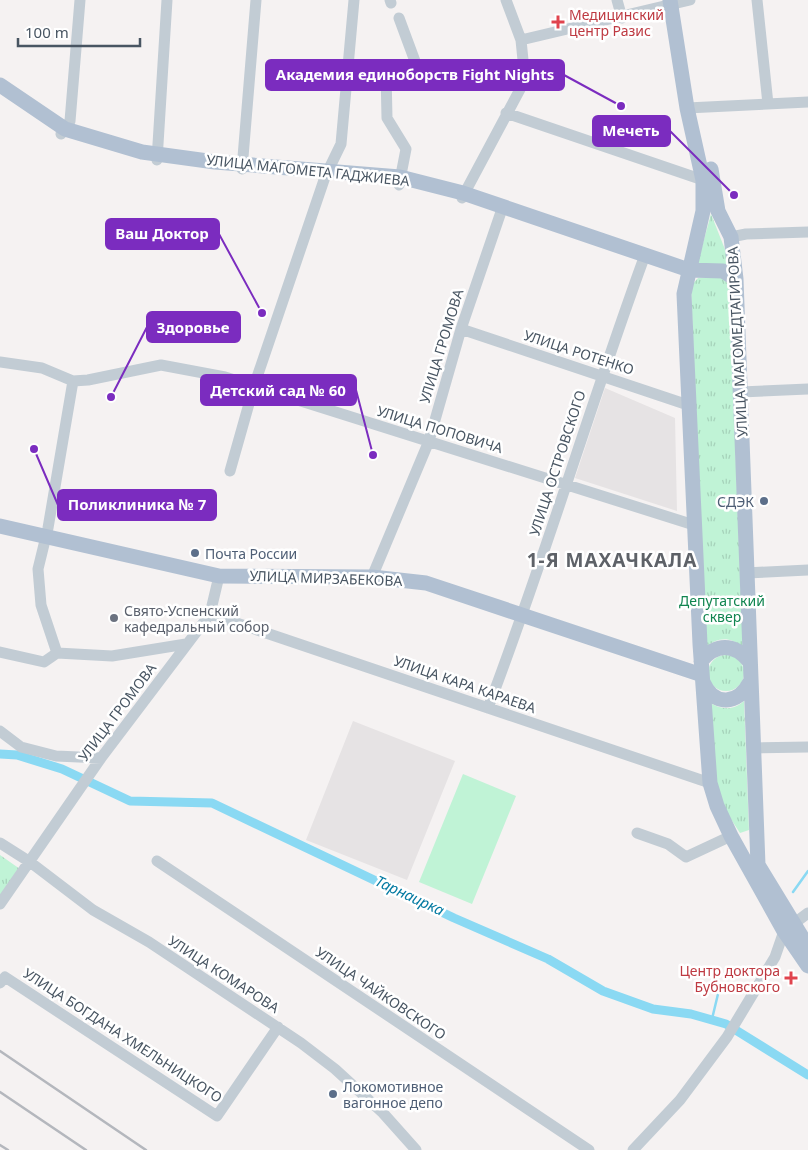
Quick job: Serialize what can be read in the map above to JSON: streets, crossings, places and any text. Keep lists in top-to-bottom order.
{
  "streets": {
    "main road": ["УЛИЦА МАГОМЕТА ГАДЖИЕВА", "УЛИЦА МАГОМЕДТАГИРОВА", "УЛИЦА МИРЗАБЕКОВА"],
    "street": [
      "УЛИЦА ГРОМОВА",
      "УЛИЦА РОТЕНКО",
      "УЛИЦА ПОПОВИЧА",
      "УЛИЦА ОСТРОВСКОГО",
      "УЛИЦА КАРА КАРАЕВА",
      "УЛИЦА КОМАРОВА",
      "УЛИЦА ЧАЙКОВСКОГО",
      "УЛИЦА БОГДАНА ХМЕЛЬНИЦКОГО"
    ]
  },
  "crossings": [
    ["УЛИЦА МАГОМЕТА ГАДЖИЕВА", "УЛИЦА МАГОМЕДТАГИРОВА"],
    ["УЛИЦА МАГОМЕТА ГАДЖИЕВА", "УЛИЦА ГРОМОВА"],
    ["УЛИЦА МАГОМЕТА ГАДЖИЕВА", "УЛИЦА ОСТРОВСКОГО"],
    ["УЛИЦА МАГОМЕДТАГИРОВА", "УЛИЦА РОТЕНКО"],
    ["УЛИЦА МАГОМЕДТАГИРОВА", "УЛИЦА ПОПОВИЧА"],
    ["УЛИЦА МАГОМЕДТАГИРОВА", "УЛИЦА МИРЗАБЕКОВА"],
    ["УЛИЦА МАГОМЕДТАГИРОВА", "УЛИЦА КАРА КАРАЕВА"],
    ["УЛИЦА ГРОМОВА", "УЛИЦА РОТЕНКО"],
    ["УЛИЦА ГРОМОВА", "УЛИЦА ПОПОВИЧА"],
    ["УЛИЦА ГРОМОВА", "УЛИЦА МИРЗАБЕКОВА"],
    ["УЛИЦА ГРОМОВА", "УЛИЦА КАРА КАРАЕВА"],
    ["УЛИЦА ГРОМОВА", "УЛИЦА КОМАРОВА"],
    ["УЛИЦА РОТЕНКО", "УЛИЦА ОСТРОВСКОГО"],
    ["УЛИЦА ПОПОВИЧА", "УЛИЦА ОСТРОВСКОГО"],
    ["УЛИЦА ОСТРОВСКОГО", "УЛИЦА МИРЗАБЕКОВА"],
    ["УЛИЦА ОСТРОВСКОГО", "УЛИЦА КАРА КАРАЕВА"],
    ["УЛИЦА КОМАРОВА", "УЛИЦА БОГДАНА ХМЕЛЬНИЦКОГО"]
  ],
  "districts": ["1-Я МАХАЧКАЛА"],
  "water": ["Тарнаирка"],
  "parks": ["Депутатский сквер"],
  "places": {
    "health": ["Медицинский центр Разис", "Центр доктора Бубновского"],
    "other": [
      "Академия единоборств Fight Nights",
      "Мечеть",
      "Ваш Доктор",
      "Здоровье",
      "Поликлиника № 7",
      "Детский сад № 60",
      "СДЭК",
      "Почта России",
      "Свято-Успенский кафедральный собор",
      "Локомотивное вагонное депо"
    ]
  },
  "scale_bar": "100 m"
}
